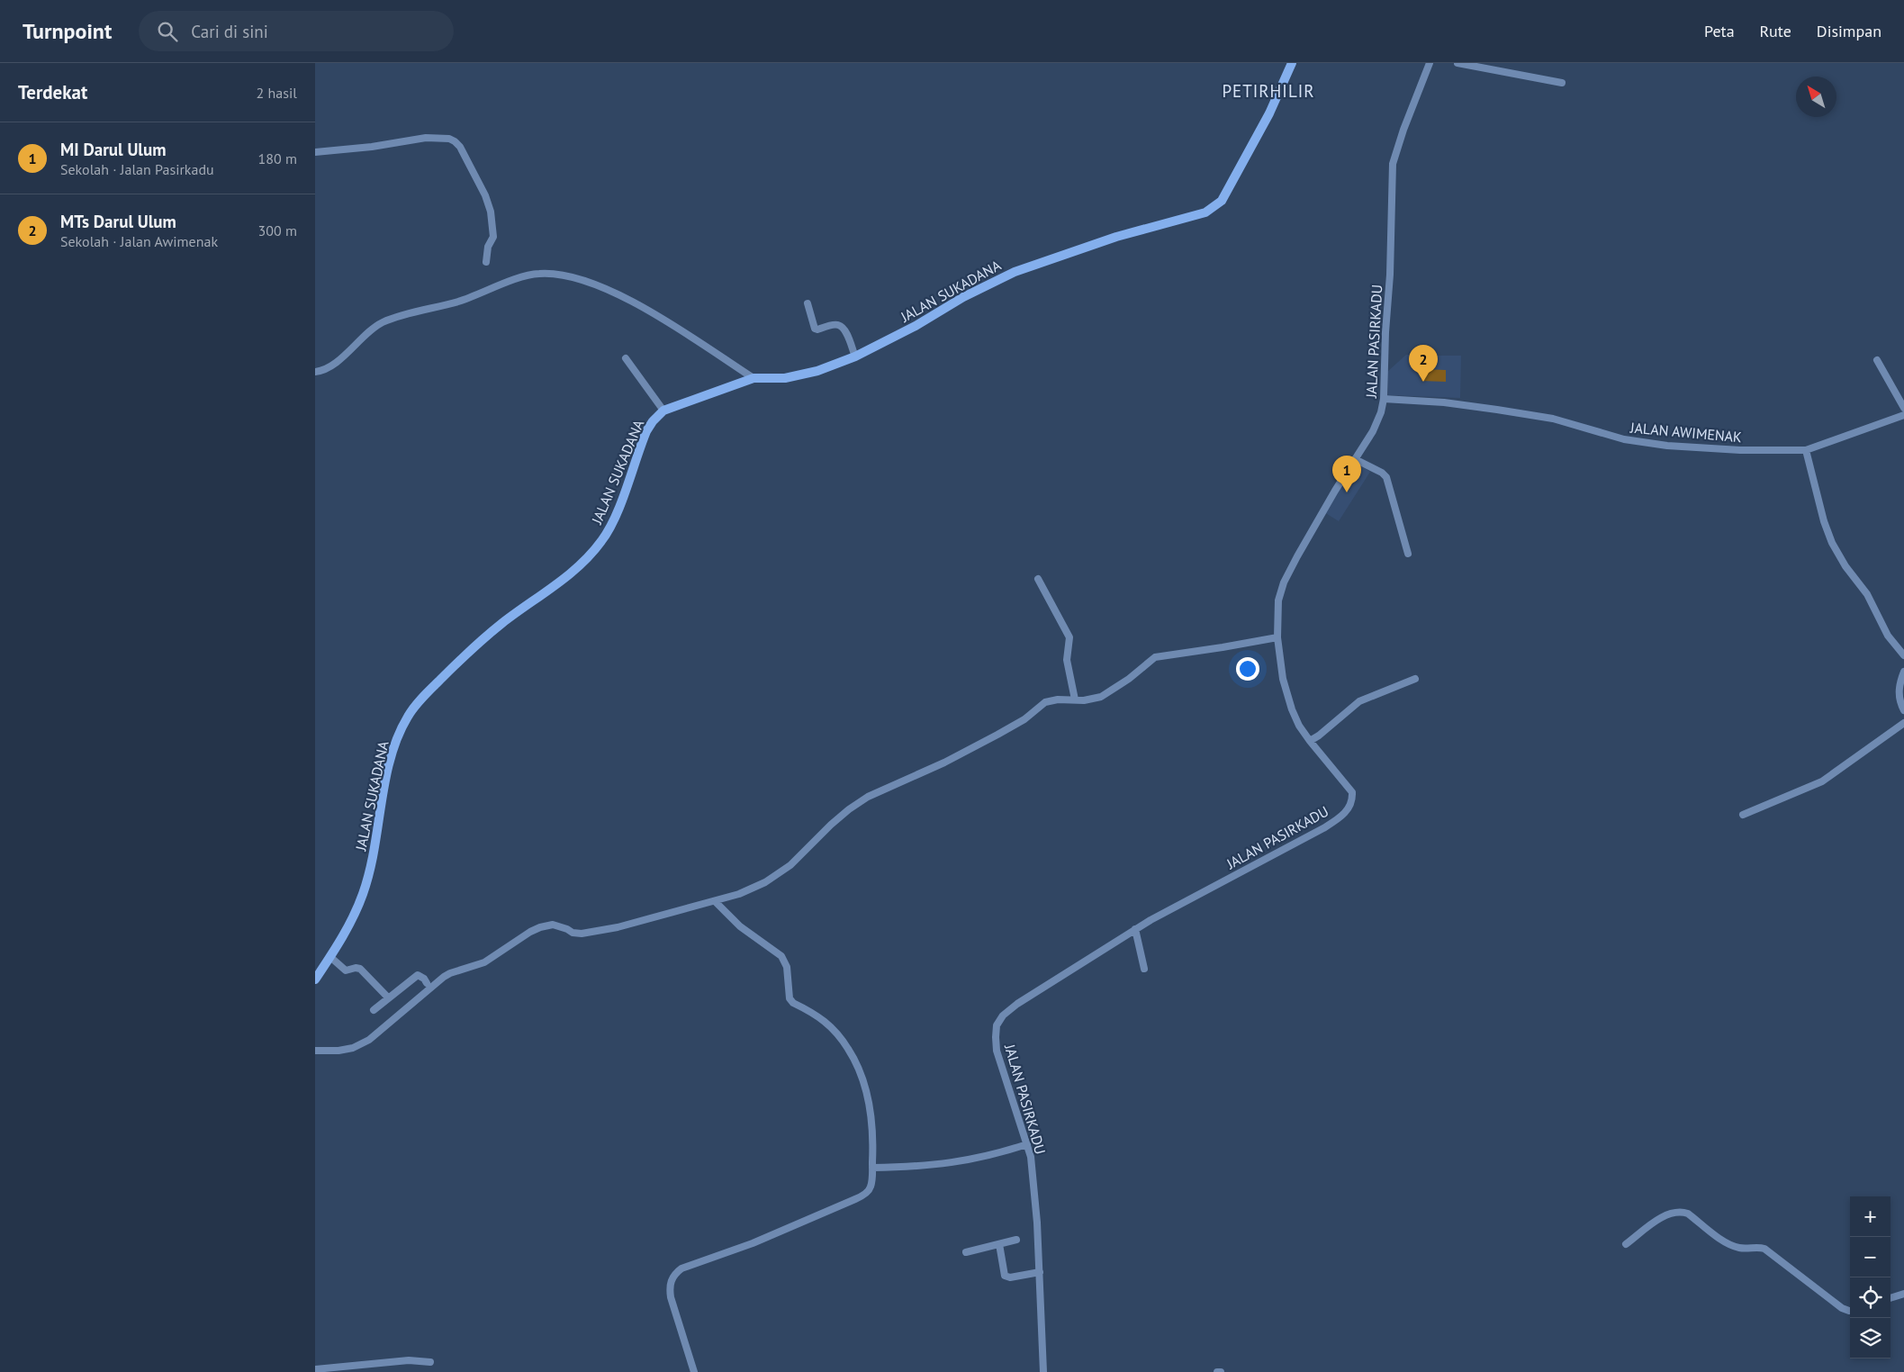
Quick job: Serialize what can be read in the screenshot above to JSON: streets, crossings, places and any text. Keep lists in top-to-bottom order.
{
  "streets": {
    "main road": ["JALAN SUKADANA"],
    "street": ["JALAN PASIRKADU", "JALAN AWIMENAK"]
  },
  "crossings": [
    ["JALAN PASIRKADU", "JALAN AWIMENAK"]
  ],
  "districts": ["PETIRHILIR"],
  "north": "top left",
  "page": {
    "header": "Turnpoint",
    "search": "Cari di sini",
    "nav": ["Peta", "Rute", "Disimpan"],
    "heading": ["Terdekat", "2 hasil"],
    "list": [
      {
        "mark": "1",
        "name": "MI Darul Ulum",
        "note": "Sekolah · Jalan Pasirkadu",
        "value": "180 m"
      },
      {
        "mark": "2",
        "name": "MTs Darul Ulum",
        "note": "Sekolah · Jalan Awimenak",
        "value": "300 m"
      }
    ],
    "pins": ["2", "1"],
    "map_buttons": ["+", "−"]
  }
}
